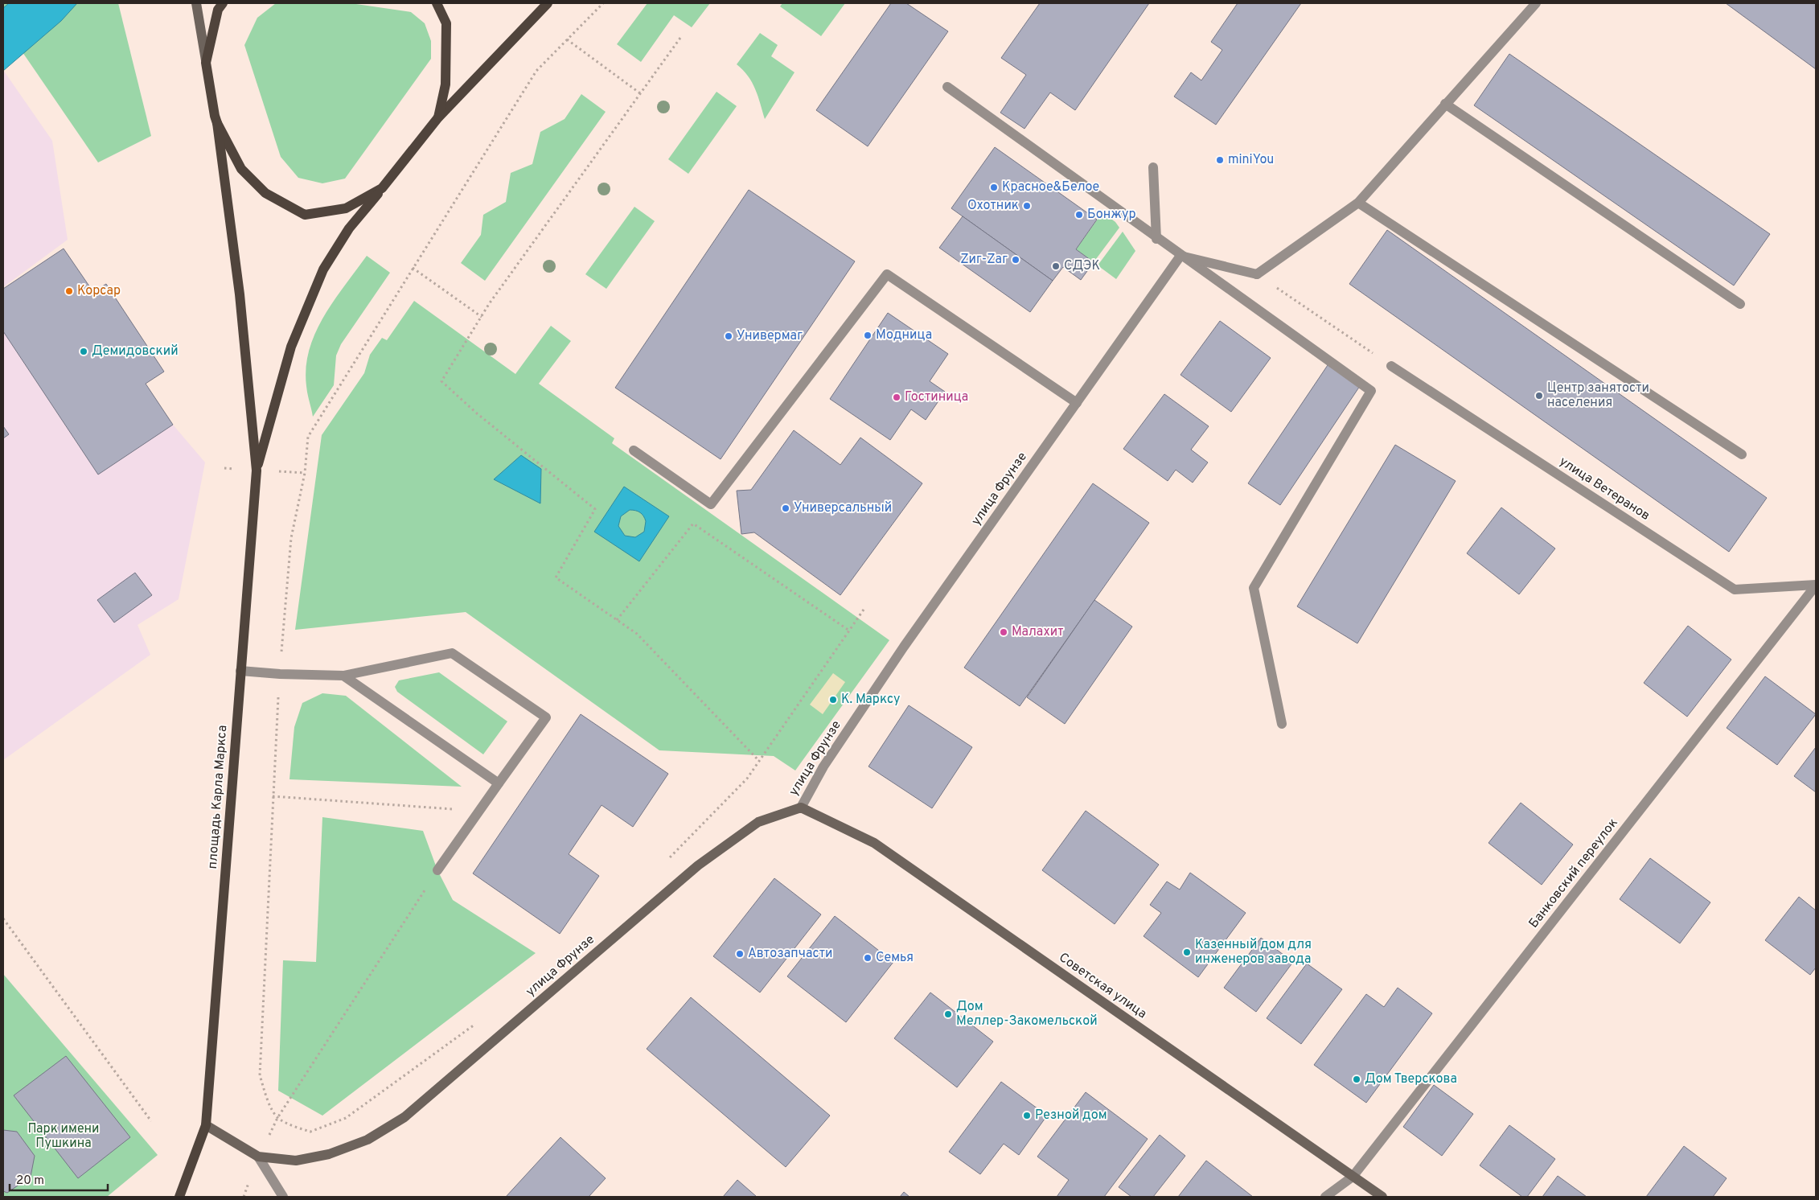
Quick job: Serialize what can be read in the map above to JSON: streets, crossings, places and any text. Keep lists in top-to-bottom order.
{
  "streets": {
    "main road": ["площадь Карла Маркса"],
    "street": [
      "улица Фрунзе",
      "улица Ветеранов",
      "Банковский переулок",
      "Советская улица"
    ]
  },
  "crossings": [
    ["улица Фрунзе", "площадь Карла Маркса"],
    ["улица Фрунзе", "Советская улица"],
    ["улица Ветеранов", "Банковский переулок"],
    ["Банковский переулок", "Советская улица"]
  ],
  "parks": ["Парк имени Пушкина"],
  "places": [
    "miniYou",
    "Красное&Белое",
    "Охотник",
    "Бонжур",
    "Zиг-Zаг",
    "СДЭК",
    "Корсар",
    "Модница",
    "Универмаг",
    "Демидовский",
    "Центр занятости населения",
    "Гостиница",
    "Универсальный",
    "Малахит",
    "К. Марксу",
    "Казенный дом для инженеров завода",
    "Автозапчасти",
    "Семья",
    "Дом Меллер-Закомельской",
    "Дом Тверскова",
    "Резной дом"
  ],
  "scale_bar": "20 m"
}
